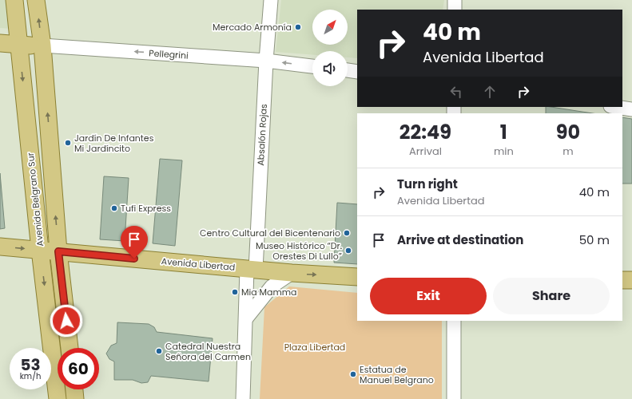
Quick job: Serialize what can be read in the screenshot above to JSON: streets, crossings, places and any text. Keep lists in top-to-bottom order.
{
  "streets": {
    "main road": ["Pellegrini", "Avenida Belgrano Sur", "Avenida Libertad"],
    "street": ["Absalón Rojas"]
  },
  "crossings": [
    ["Pellegrini", "Absalón Rojas"],
    ["Pellegrini", "Avenida Belgrano Sur"],
    ["Absalón Rojas", "Avenida Libertad"],
    ["Avenida Belgrano Sur", "Avenida Libertad"]
  ],
  "one_way": ["Pellegrini"],
  "parks": ["Plaza Libertad"],
  "places": [
    "Mercado Armonía",
    "Jardín De Infantes Mi Jardíncito",
    "Tufi Express",
    "Centro Cultural del Bicentenario",
    "Museo Histórico “Dr. Orestes Di Lullo”",
    "Mia Mamma",
    "Catedral Nuestra Señora del Carmen",
    "Estatua de Manuel Belgrano"
  ],
  "north": "top right",
  "page": {
    "turn": ["40 m", "Avenida Libertad"],
    "eta": [
      "22:49",
      "Arrival",
      "1",
      "min",
      "90",
      "m"
    ],
    "list": [
      {
        "name": "Turn right",
        "note": "Avenida Libertad",
        "value": "40 m"
      },
      {
        "name": "Arrive at destination",
        "value": "50 m"
      }
    ],
    "buttons": ["Exit", "Share"],
    "speed": "53 km/h",
    "limit": "60"
  }
}
